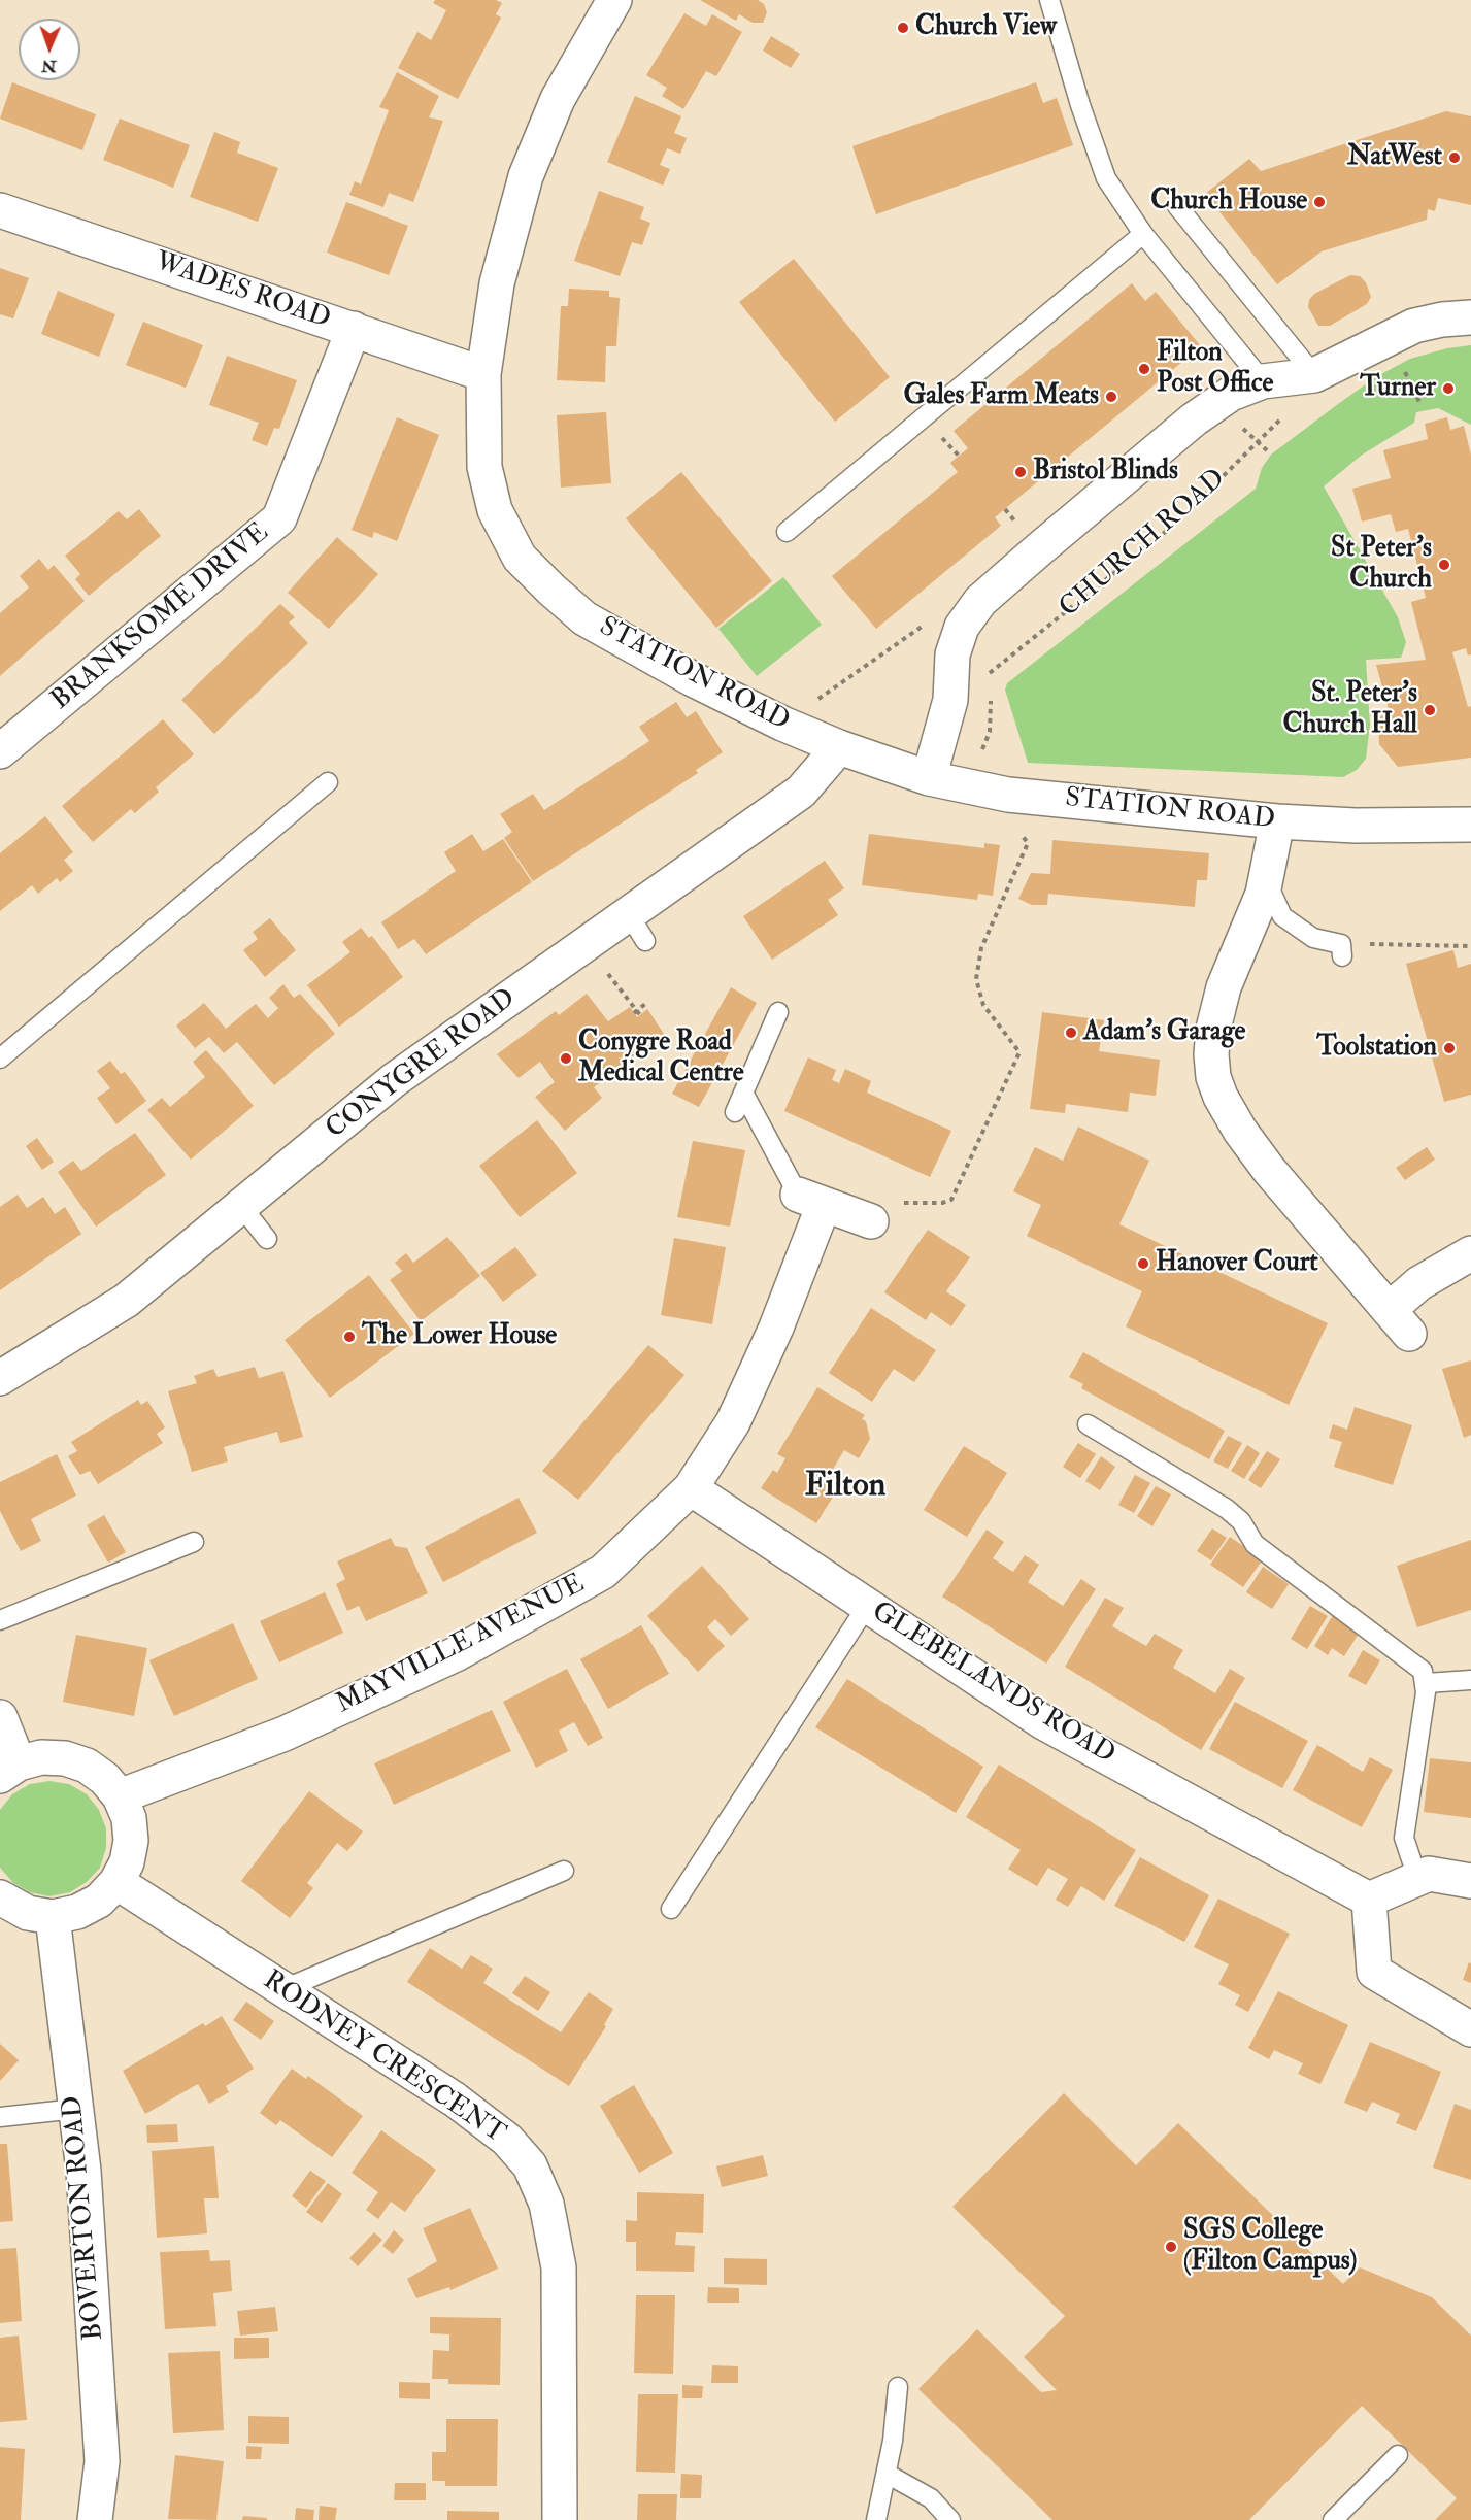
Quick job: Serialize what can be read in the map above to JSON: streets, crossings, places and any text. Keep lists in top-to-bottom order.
{
  "streets": {
    "street": [
      "WADES ROAD",
      "BRANKSOME DRIVE",
      "STATION ROAD",
      "CONYGRE ROAD",
      "MAYVILLE AVENUE",
      "GLEBELANDS ROAD",
      "RODNEY CRESCENT",
      "BOVERTON ROAD"
    ],
    "path": ["CHURCH ROAD"]
  },
  "crossings": [
    ["WADES ROAD", "BRANKSOME DRIVE"],
    ["WADES ROAD", "STATION ROAD"],
    ["STATION ROAD", "CONYGRE ROAD"],
    ["MAYVILLE AVENUE", "GLEBELANDS ROAD"]
  ],
  "districts": ["Filton"],
  "places": [
    "Church View",
    "NatWest",
    "Church House",
    "Filton Post Office",
    "Turner",
    "Gales Farm Meats",
    "Bristol Blinds",
    "St Peter's Church",
    "St. Peter's Church Hall",
    "Adam's Garage",
    "Toolstation",
    "Conygre Road Medical Centre",
    "Hanover Court",
    "The Lower House",
    "SGS College (Filton Campus)"
  ],
  "north": "bottom"
}
